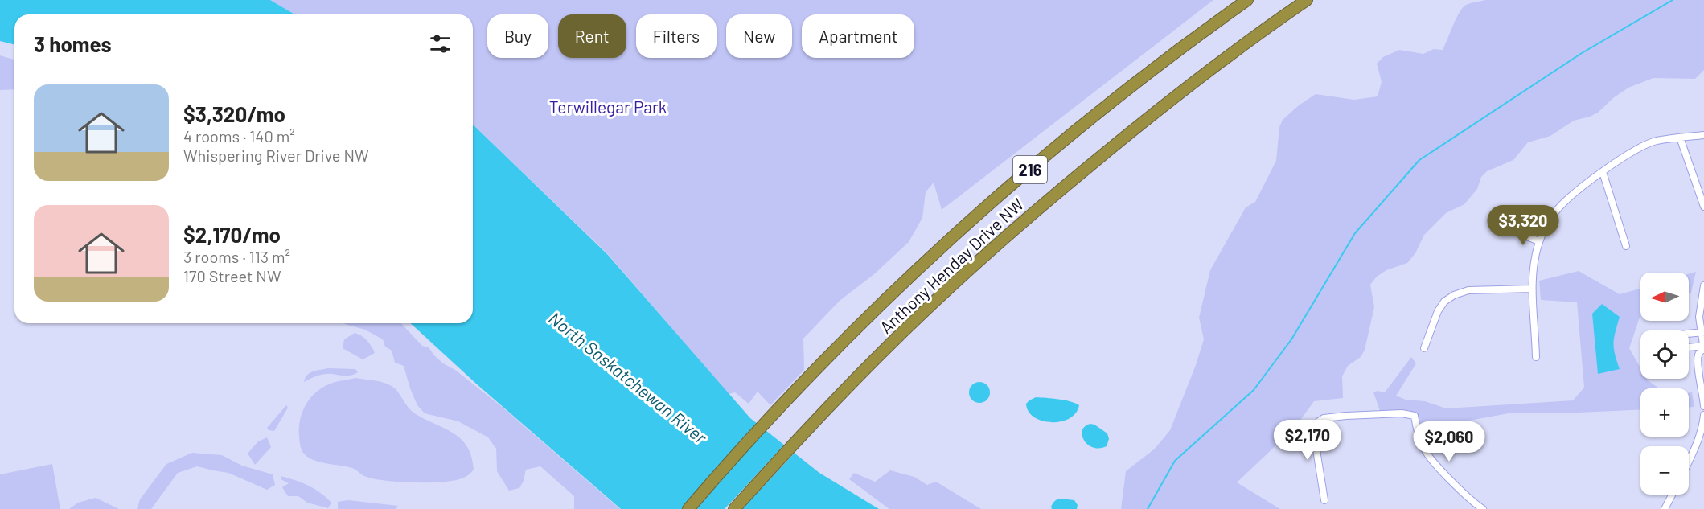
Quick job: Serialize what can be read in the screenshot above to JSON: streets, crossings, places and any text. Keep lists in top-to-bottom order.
{
  "streets": {
    "highway": ["216", "Anthony Henday Drive NW"]
  },
  "water": ["North Saskatchewan River"],
  "parks": ["Terwillegar Park"],
  "north": "left",
  "page": {
    "chip": [
      "Buy",
      "Rent",
      "Filters",
      "New",
      "Apartment"
    ],
    "heading": "3 homes",
    "list": [
      {
        "name": "$3,320/mo",
        "note": "4 rooms · 140 m² · Whispering River Drive NW"
      },
      {
        "name": "$2,170/mo",
        "note": "3 rooms · 113 m² · 170 Street NW"
      }
    ],
    "price": ["$3,320", "$2,170", "$2,060"],
    "map_buttons": ["+", "−"]
  }
}
